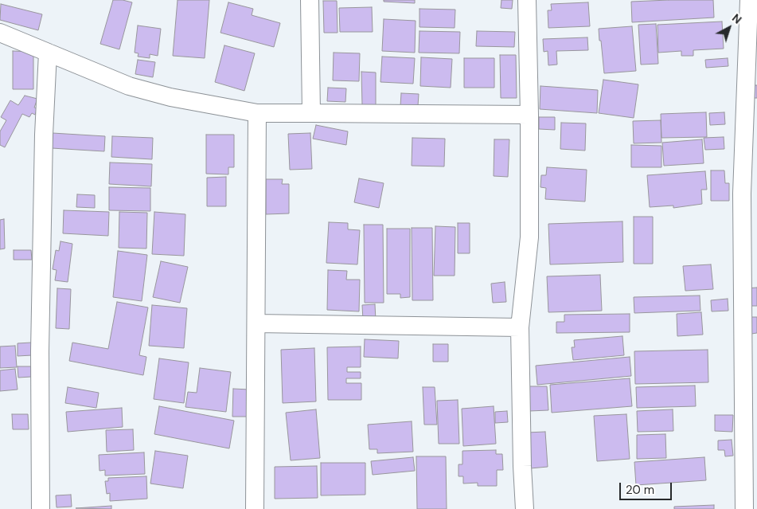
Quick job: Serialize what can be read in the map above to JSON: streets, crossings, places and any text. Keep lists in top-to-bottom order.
{
  "scale_bar": "20 m",
  "north": "top right"
}
